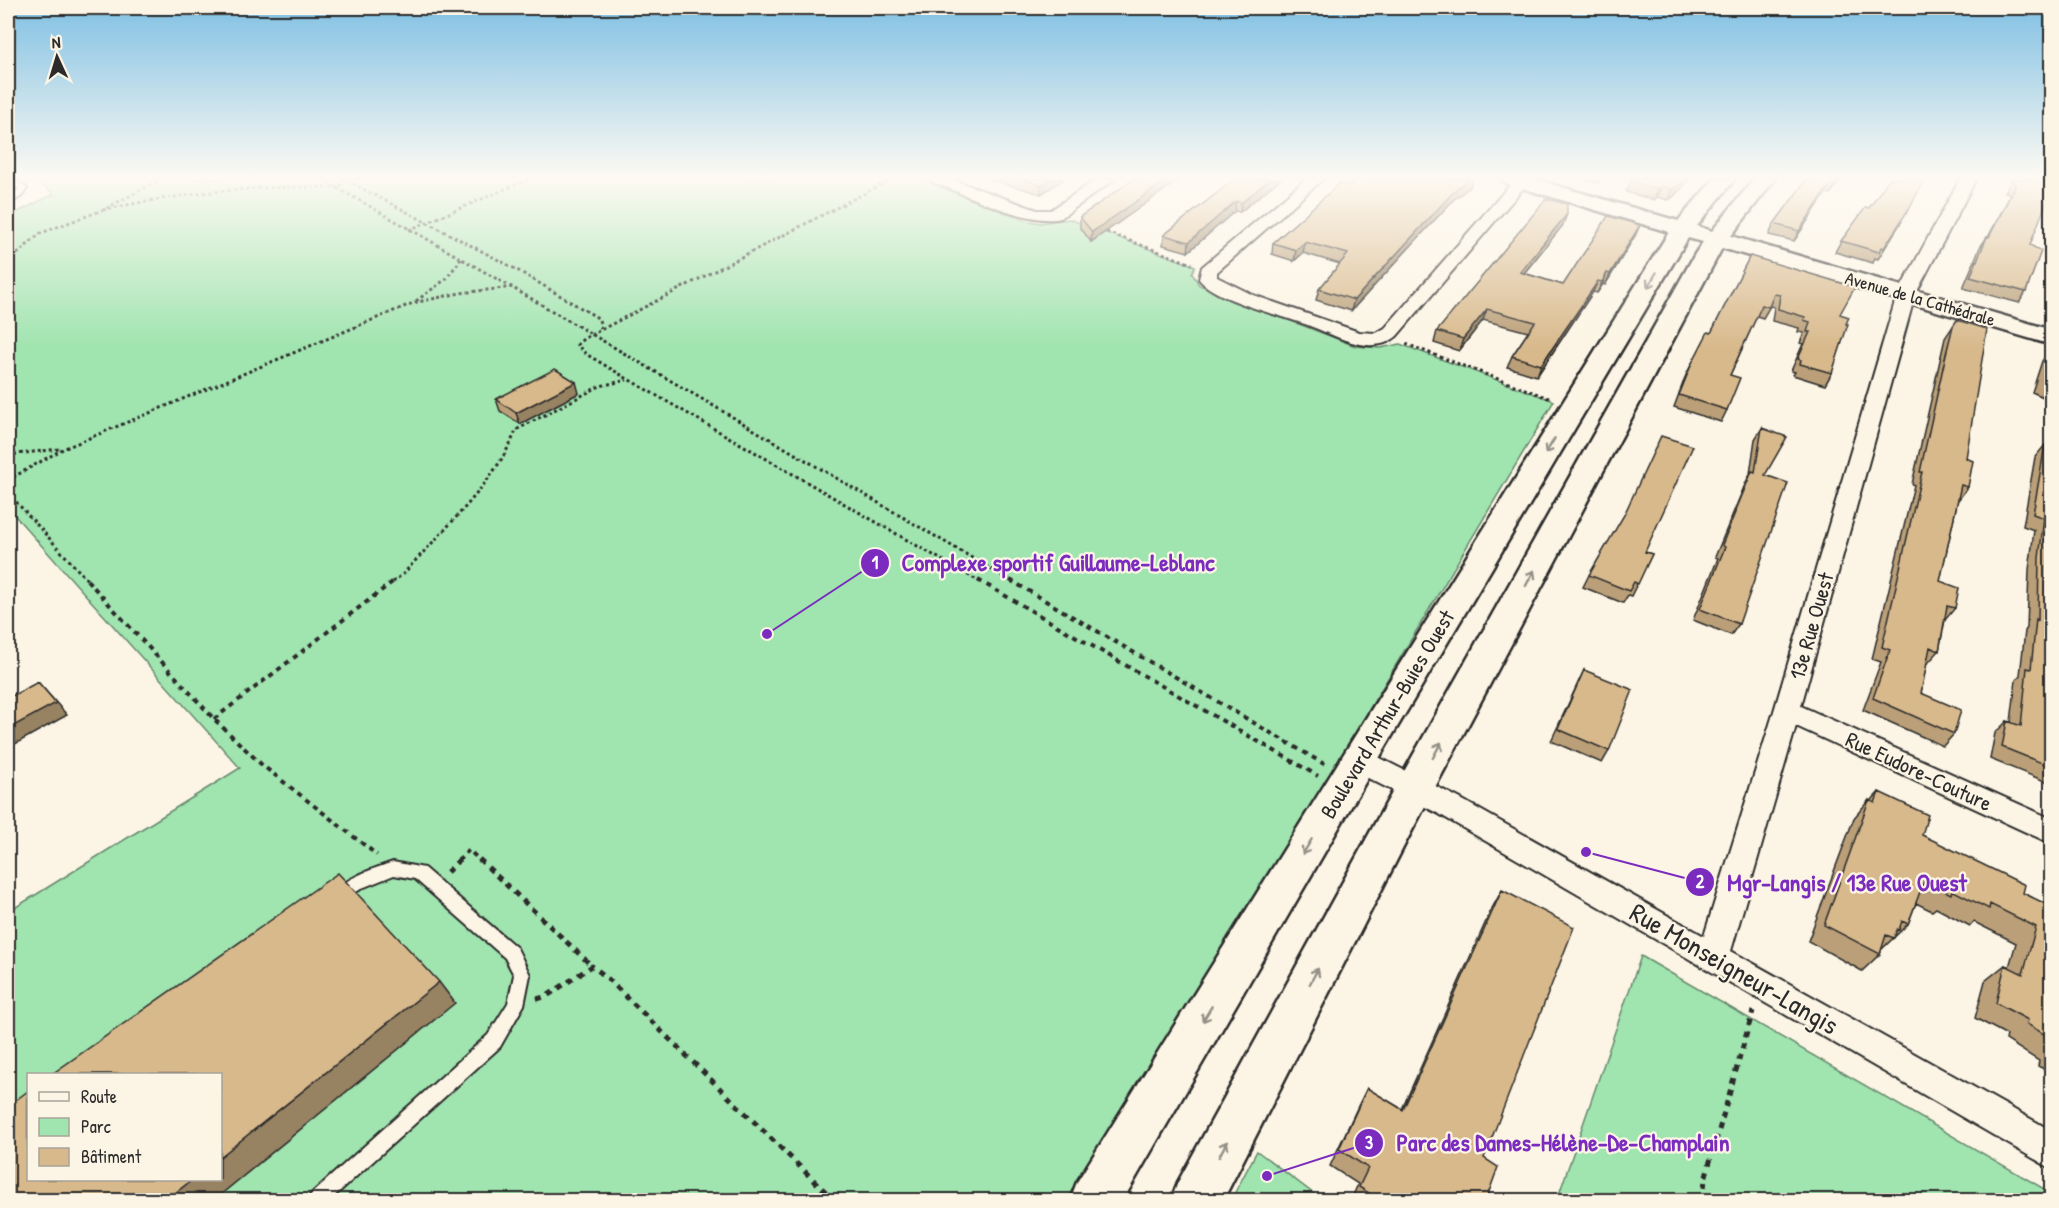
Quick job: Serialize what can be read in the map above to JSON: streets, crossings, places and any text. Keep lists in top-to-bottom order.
{
  "streets": {
    "street": [
      "Avenue de la Cathédrale",
      "13e Rue Ouest",
      "Boulevard Arthur-Buies Ouest",
      "Rue Eudore-Couture",
      "Rue Monseigneur-Langis"
    ]
  },
  "crossings": [
    ["Avenue de la Cathédrale", "13e Rue Ouest"],
    ["13e Rue Ouest", "Rue Eudore-Couture"],
    ["13e Rue Ouest", "Rue Monseigneur-Langis"],
    ["Boulevard Arthur-Buies Ouest", "Rue Monseigneur-Langis"]
  ],
  "places": ["Complexe sportif Guillaume-Leblanc", "Mgr-Langis / 13e Rue Ouest", "Parc des Dames-Hélène-De-Champlain"],
  "legend": ["Route", "Parc", "Bâtiment"],
  "north": "top"
}
